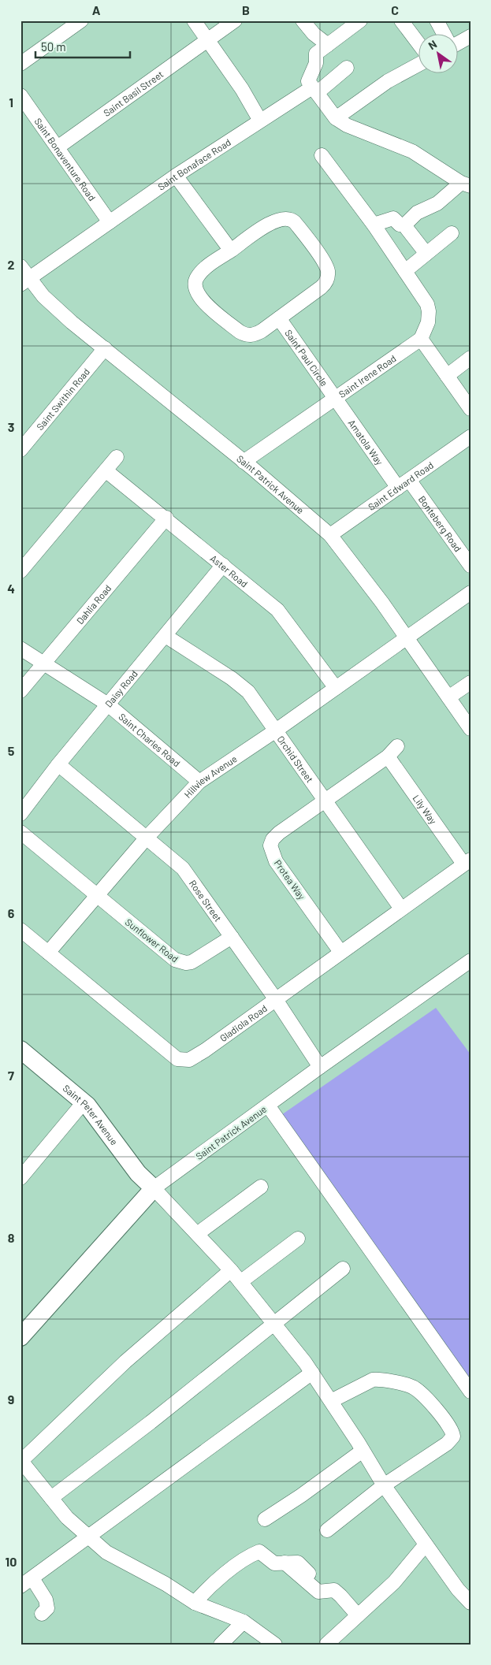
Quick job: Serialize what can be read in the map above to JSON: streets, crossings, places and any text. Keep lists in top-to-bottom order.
{
  "streets": {
    "street": [
      "Saint Basil Street",
      "Saint Bonaventure Road",
      "Saint Bonaface Road",
      "Saint Paul Circle",
      "Saint Irene Road",
      "Saint Swithin Road",
      "Amatola Way",
      "Saint Patrick Avenue",
      "Saint Edward Road",
      "Bonteberg Road",
      "Aster Road",
      "Dahlia Road",
      "Daisy Road",
      "Saint Charles Road",
      "Orchid Street",
      "Hillview Avenue",
      "Lily Way",
      "Protea Way",
      "Rose Street",
      "Sunflower Road",
      "Gladiola Road",
      "Saint Peter Avenue"
    ]
  },
  "crossings": [
    ["Saint Basil Street", "Saint Bonaventure Road"],
    ["Saint Bonaventure Road", "Saint Bonaface Road"],
    ["Saint Bonaface Road", "Saint Patrick Avenue"],
    ["Saint Paul Circle", "Saint Irene Road"],
    ["Saint Paul Circle", "Amatola Way"],
    ["Saint Irene Road", "Amatola Way"],
    ["Saint Irene Road", "Saint Patrick Avenue"],
    ["Saint Swithin Road", "Saint Patrick Avenue"],
    ["Amatola Way", "Saint Edward Road"],
    ["Saint Patrick Avenue", "Saint Edward Road"],
    ["Saint Patrick Avenue", "Hillview Avenue"],
    ["Saint Patrick Avenue", "Rose Street"],
    ["Saint Patrick Avenue", "Saint Peter Avenue"],
    ["Saint Edward Road", "Bonteberg Road"],
    ["Aster Road", "Dahlia Road"],
    ["Aster Road", "Daisy Road"],
    ["Aster Road", "Hillview Avenue"],
    ["Dahlia Road", "Saint Charles Road"],
    ["Daisy Road", "Saint Charles Road"],
    ["Daisy Road", "Orchid Street"],
    ["Daisy Road", "Rose Street"],
    ["Saint Charles Road", "Hillview Avenue"],
    ["Orchid Street", "Hillview Avenue"],
    ["Orchid Street", "Lily Way"],
    ["Orchid Street", "Protea Way"],
    ["Orchid Street", "Gladiola Road"],
    ["Hillview Avenue", "Rose Street"],
    ["Hillview Avenue", "Sunflower Road"],
    ["Hillview Avenue", "Gladiola Road"],
    ["Lily Way", "Protea Way"],
    ["Lily Way", "Gladiola Road"],
    ["Protea Way", "Gladiola Road"],
    ["Rose Street", "Sunflower Road"],
    ["Rose Street", "Gladiola Road"]
  ],
  "scale_bar": "50 m",
  "north": "top left",
  "grid": {
    "columns": ["A", "B", "C"],
    "rows": [
      "1",
      "2",
      "3",
      "4",
      "5",
      "6",
      "7",
      "8",
      "9",
      "10"
    ]
  }
}
